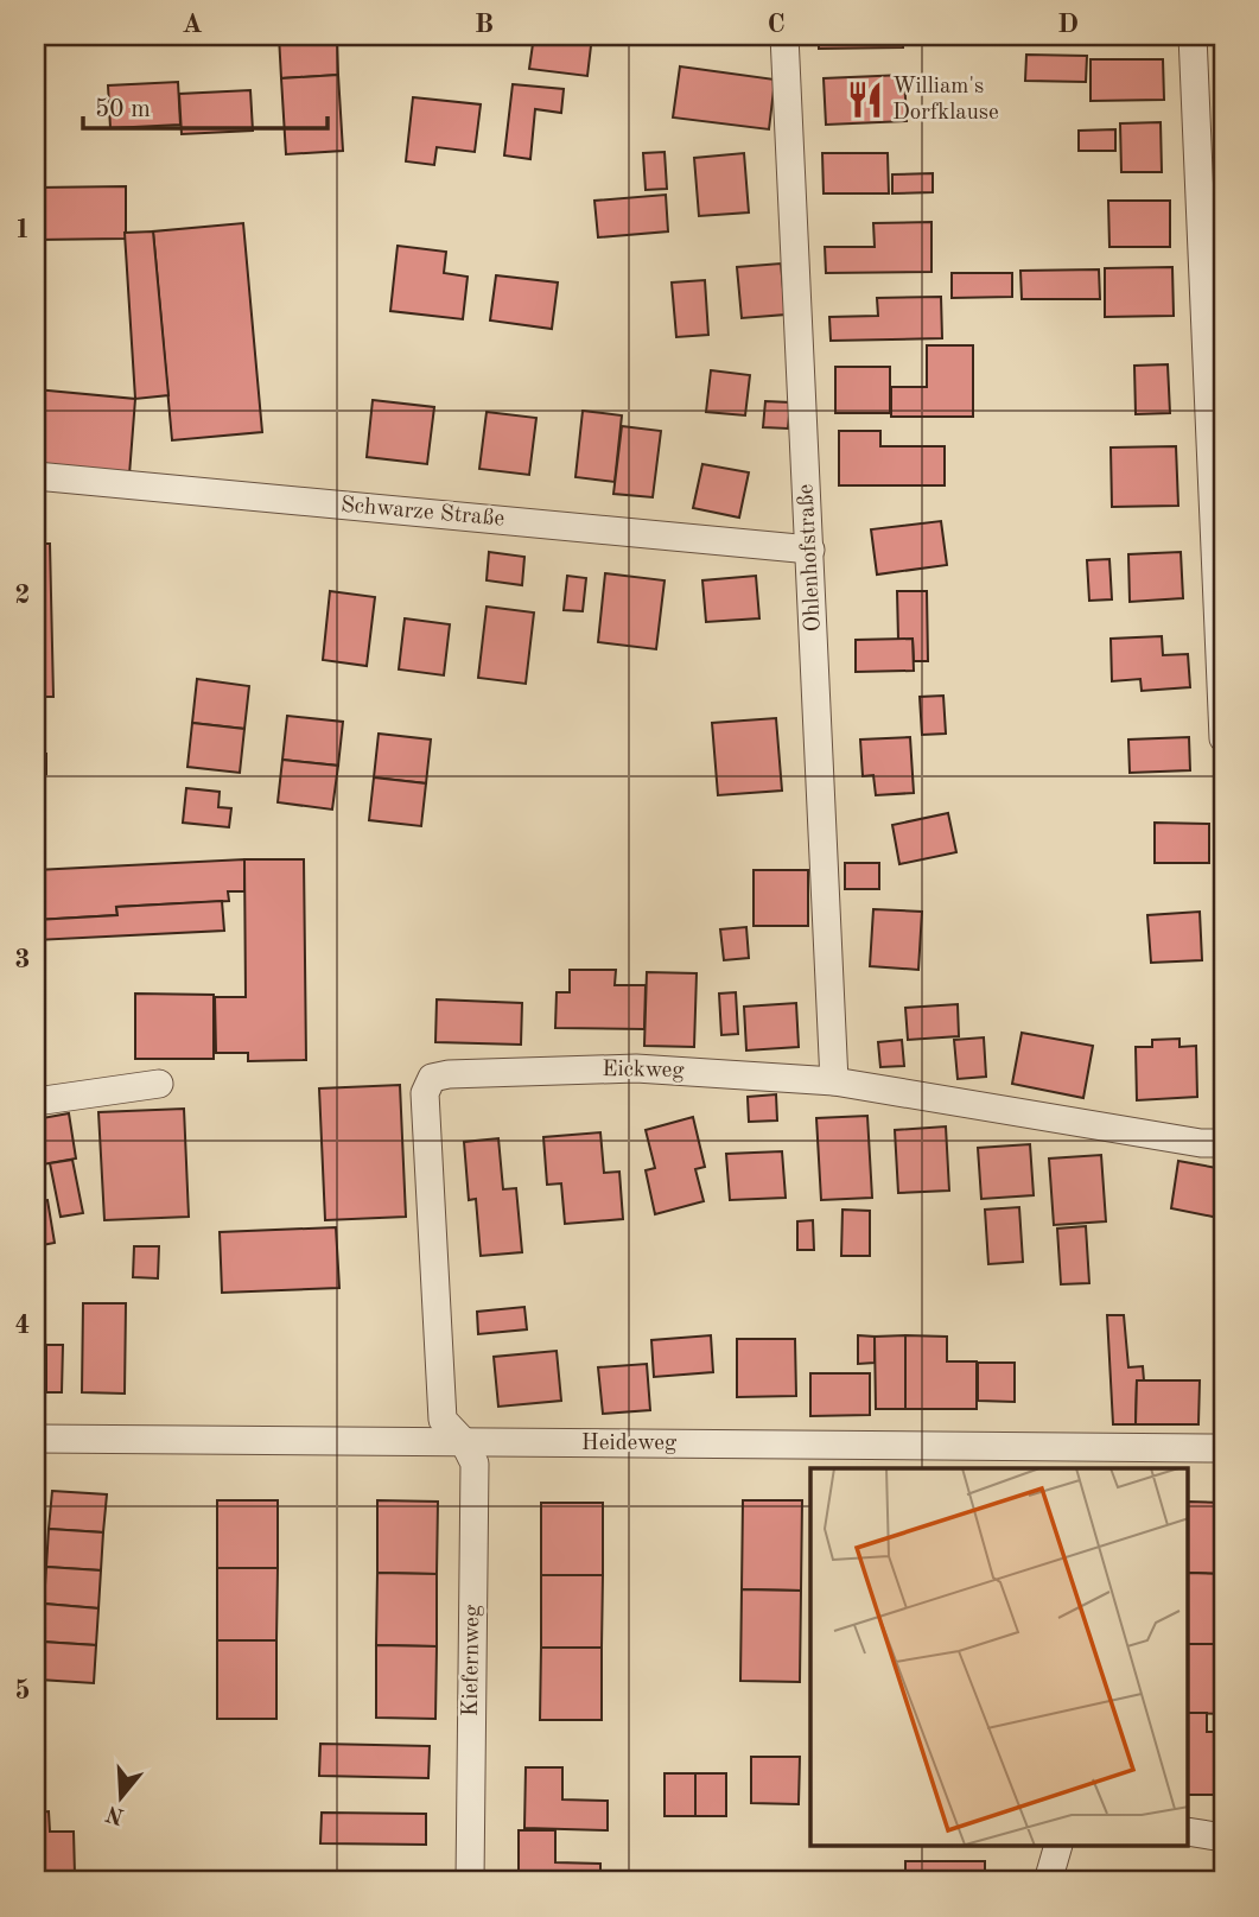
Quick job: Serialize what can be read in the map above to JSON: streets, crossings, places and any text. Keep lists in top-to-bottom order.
{
  "streets": {
    "street": [
      "Schwarze Straße",
      "Ohlenhofstraße",
      "Eickweg",
      "Heideweg",
      "Kiefernweg"
    ]
  },
  "crossings": [
    ["Schwarze Straße", "Ohlenhofstraße"],
    ["Ohlenhofstraße", "Eickweg"],
    ["Eickweg", "Heideweg"],
    ["Eickweg", "Kiefernweg"],
    ["Heideweg", "Kiefernweg"]
  ],
  "places": {
    "restaurant": ["William's Dorfklause"]
  },
  "scale_bar": "50 m",
  "north": "bottom",
  "grid": {
    "columns": [
      "A",
      "B",
      "C",
      "D"
    ],
    "rows": [
      "1",
      "2",
      "3",
      "4",
      "5"
    ]
  }
}
